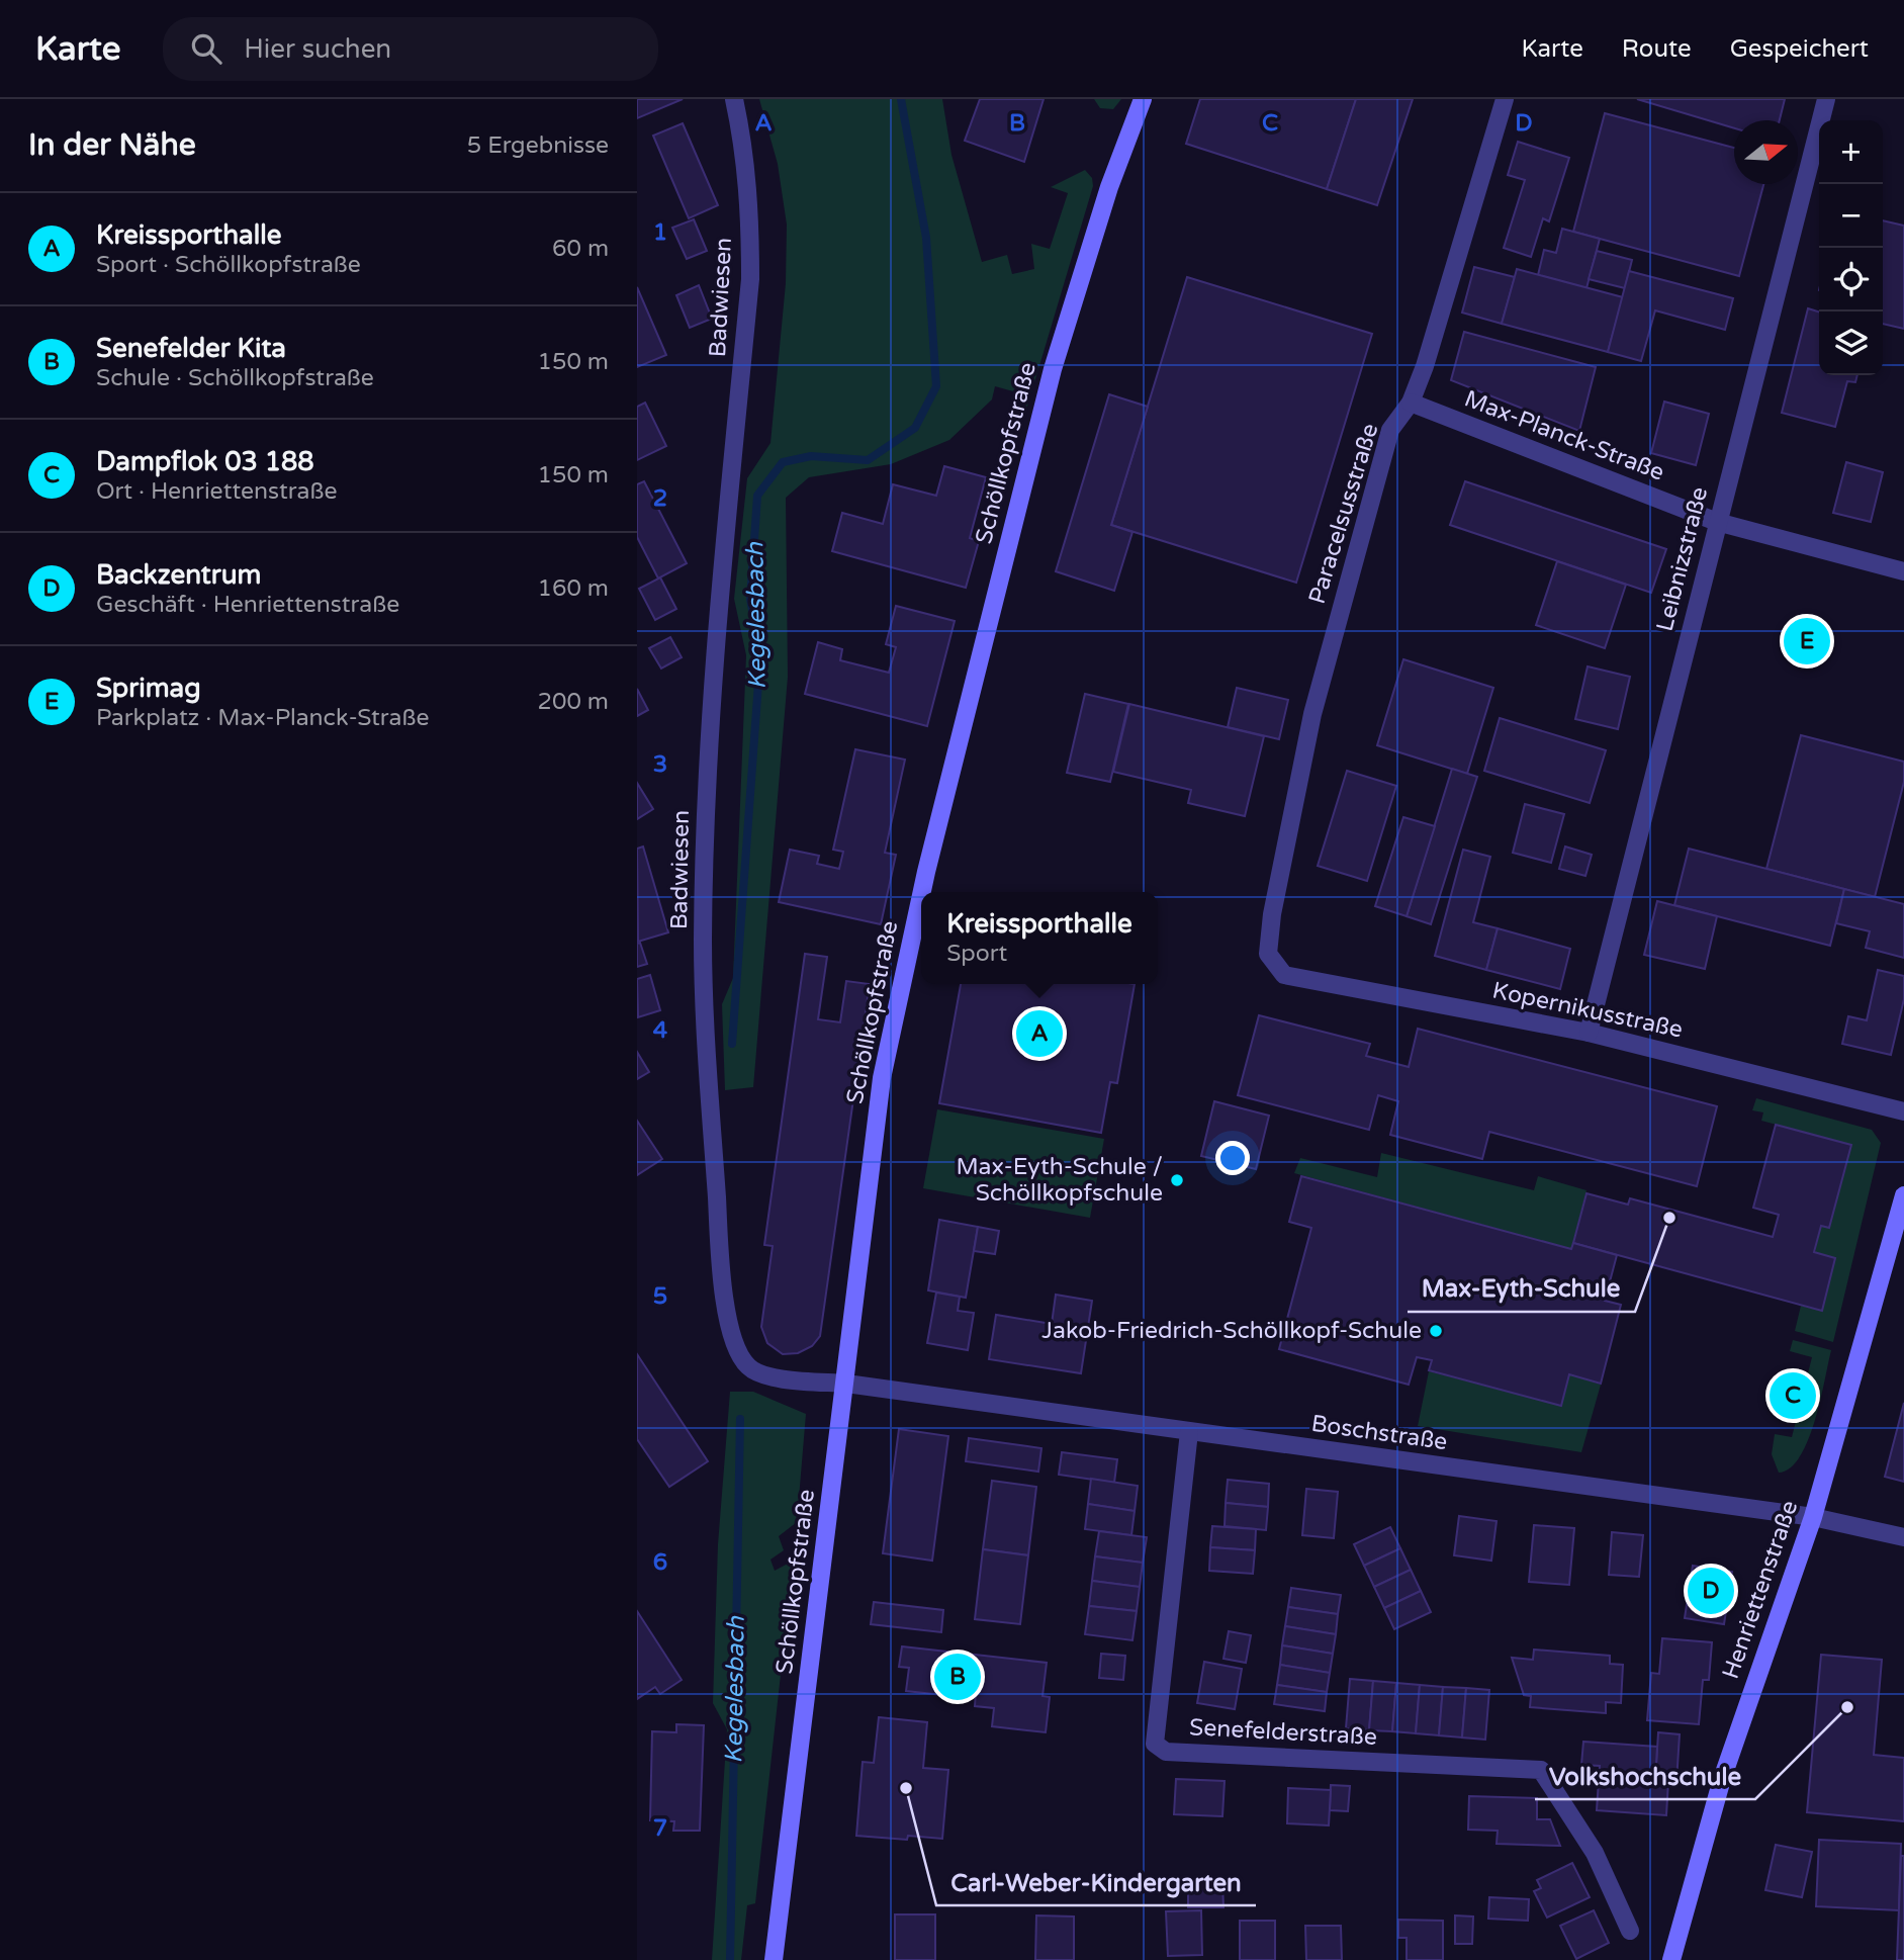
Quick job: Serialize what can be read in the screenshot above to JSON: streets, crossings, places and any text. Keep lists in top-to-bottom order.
{
  "streets": {
    "main road": ["Schöllkopfstraße", "Henriettenstraße"],
    "street": [
      "Badwiesen",
      "Max-Planck-Straße",
      "Paracelsusstraße",
      "Leibnizstraße",
      "Kopernikusstraße",
      "Boschstraße",
      "Senefelderstraße"
    ]
  },
  "crossings": [
    ["Badwiesen", "Schöllkopfstraße"],
    ["Badwiesen", "Boschstraße"],
    ["Max-Planck-Straße", "Paracelsusstraße"],
    ["Max-Planck-Straße", "Leibnizstraße"],
    ["Schöllkopfstraße", "Boschstraße"],
    ["Paracelsusstraße", "Kopernikusstraße"],
    ["Leibnizstraße", "Kopernikusstraße"],
    ["Boschstraße", "Henriettenstraße"],
    ["Boschstraße", "Senefelderstraße"]
  ],
  "water": ["Kegelesbach"],
  "places": [
    "Max-Eyth-Schule / Schöllkopfschule",
    "Max-Eyth-Schule",
    "Jakob-Friedrich-Schöllkopf-Schule",
    "Volkshochschule",
    "Carl-Weber-Kindergarten"
  ],
  "north": "right",
  "page": {
    "header": "Karte",
    "search": "Hier suchen",
    "nav": ["Karte", "Route", "Gespeichert"],
    "heading": ["In der Nähe", "5 Ergebnisse"],
    "map_buttons": ["+", "−"],
    "list": [
      {
        "mark": "A",
        "name": "Kreissporthalle",
        "note": "Sport · Schöllkopfstraße",
        "value": "60 m"
      },
      {
        "mark": "B",
        "name": "Senefelder Kita",
        "note": "Schule · Schöllkopfstraße",
        "value": "150 m"
      },
      {
        "mark": "C",
        "name": "Dampflok 03 188",
        "note": "Ort · Henriettenstraße",
        "value": "150 m"
      },
      {
        "mark": "D",
        "name": "Backzentrum",
        "note": "Geschäft · Henriettenstraße",
        "value": "160 m"
      },
      {
        "mark": "E",
        "name": "Sprimag",
        "note": "Parkplatz · Max-Planck-Straße",
        "value": "200 m"
      }
    ],
    "pins": [
      "E",
      "A",
      "C",
      "D",
      "B"
    ],
    "popup": ["Kreissporthalle", "Sport"]
  },
  "grid": {
    "columns": [
      "A",
      "B",
      "C",
      "D"
    ],
    "rows": [
      "1",
      "2",
      "3",
      "4",
      "5",
      "6",
      "7"
    ]
  }
}
